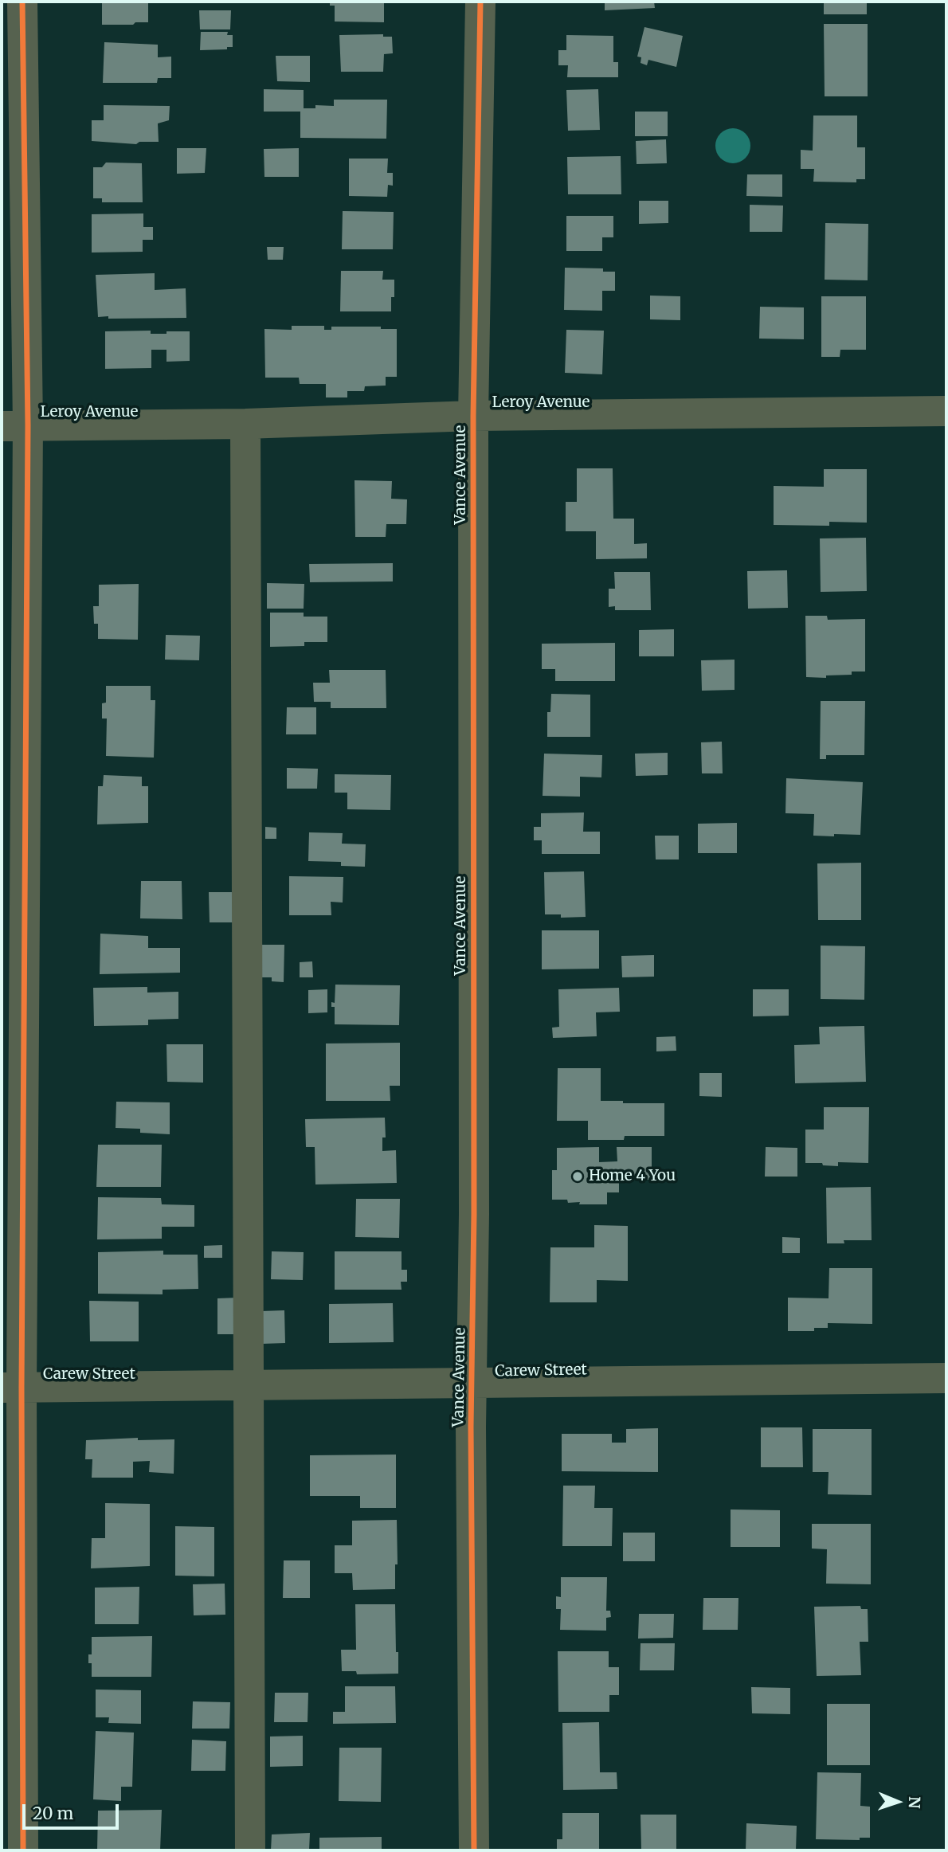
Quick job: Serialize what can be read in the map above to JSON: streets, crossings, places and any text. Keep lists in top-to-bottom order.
{
  "streets": {
    "street": ["Leroy Avenue", "Vance Avenue", "Carew Street"]
  },
  "crossings": [
    ["Leroy Avenue", "Vance Avenue"],
    ["Vance Avenue", "Carew Street"]
  ],
  "places": ["Home 4 You"],
  "scale_bar": "20 m",
  "north": "right"
}
